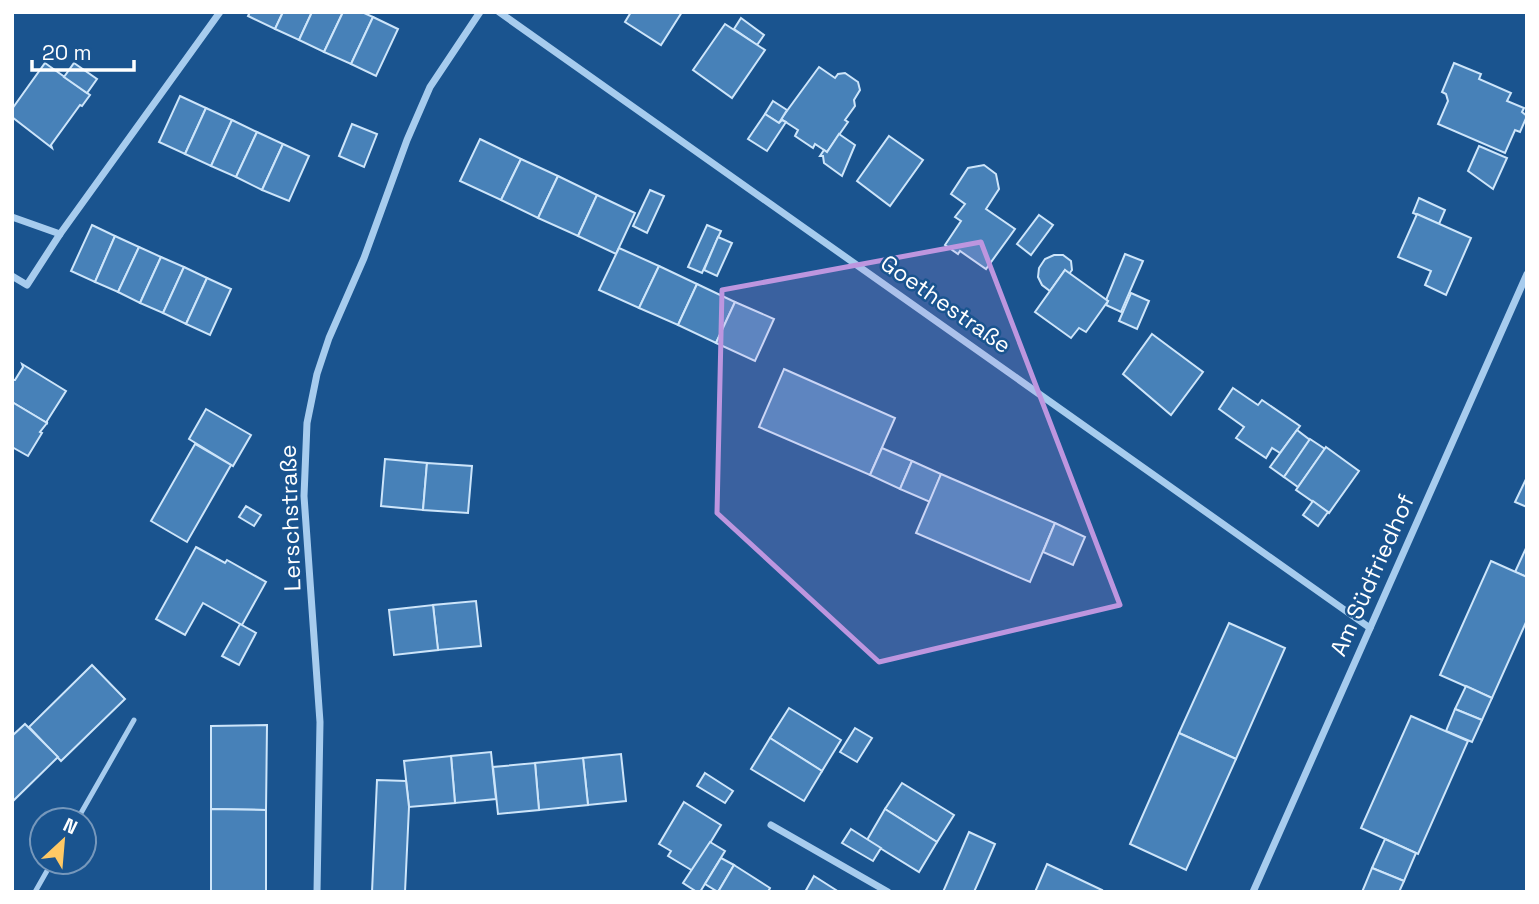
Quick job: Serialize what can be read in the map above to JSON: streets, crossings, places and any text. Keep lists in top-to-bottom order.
{
  "streets": {
    "street": ["Goethestraße", "Lerschstraße", "Am Südfriedhof"]
  },
  "crossings": [
    ["Goethestraße", "Am Südfriedhof"]
  ],
  "scale_bar": "20 m",
  "north": "top right"
}
